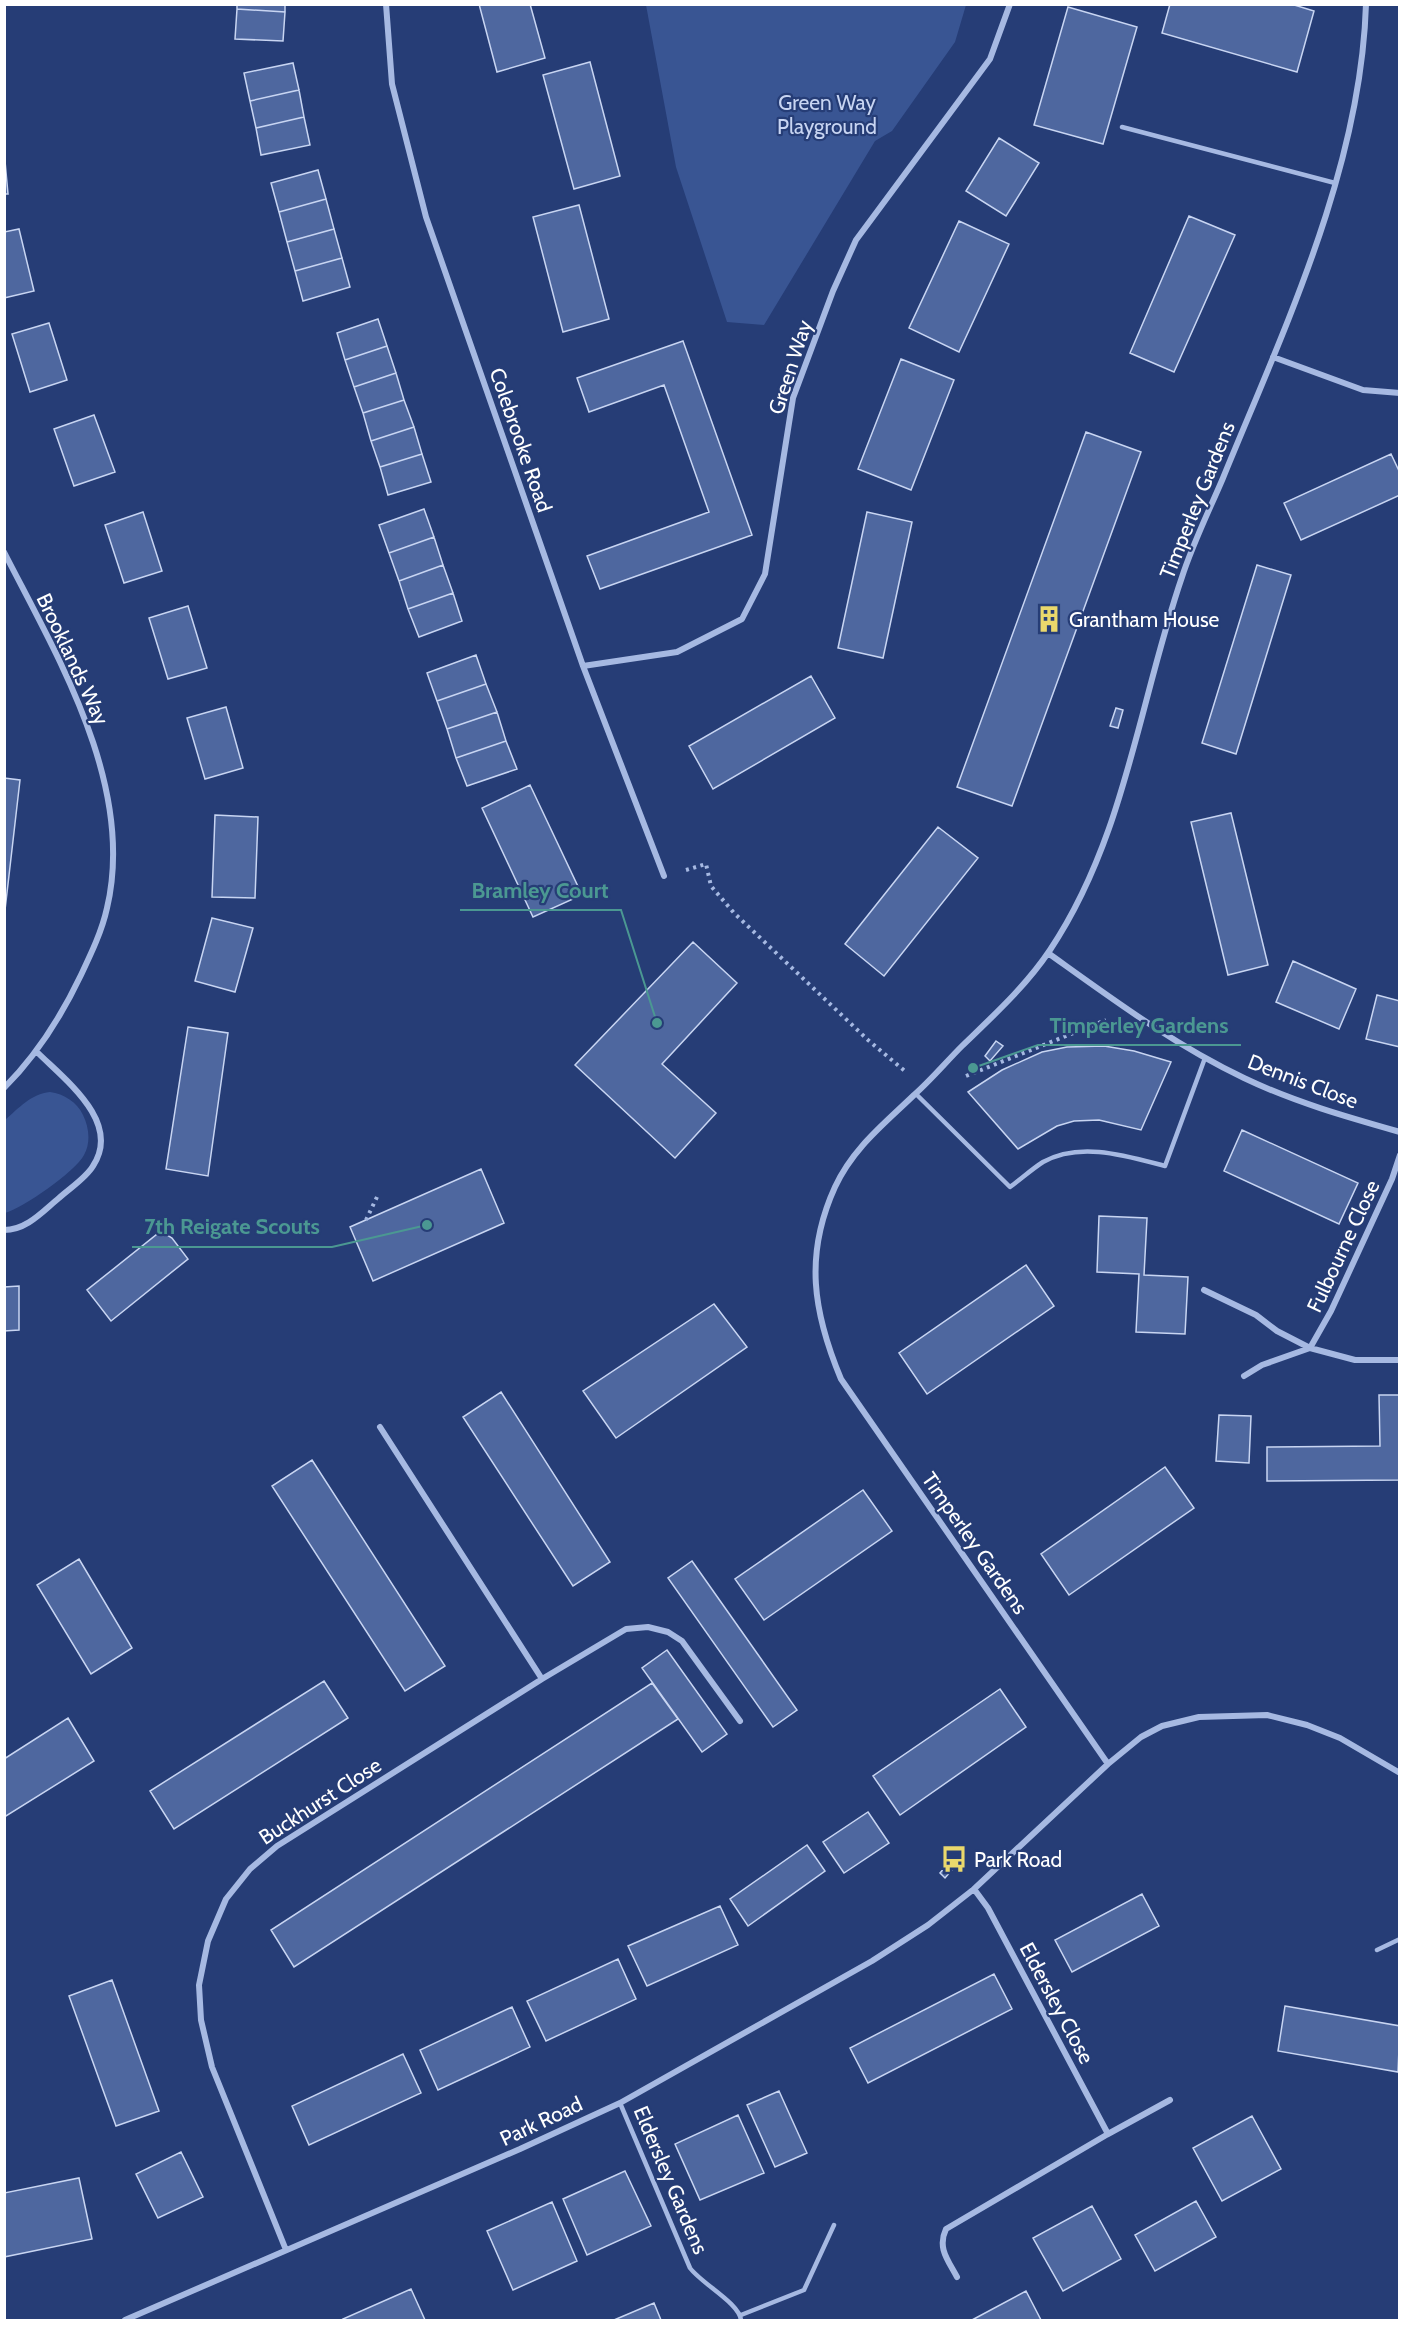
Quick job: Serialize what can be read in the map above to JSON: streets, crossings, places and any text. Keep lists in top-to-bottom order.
{
  "streets": {
    "street": [
      "Green Way",
      "Colebrooke Road",
      "Timperley Gardens",
      "Brooklands Way",
      "Dennis Close",
      "Fulbourne Close",
      "Buckhurst Close",
      "Eldersley Close",
      "Park Road"
    ],
    "lane": ["Eldersley Gardens"]
  },
  "crossings": [
    ["Green Way", "Colebrooke Road"],
    ["Timperley Gardens", "Dennis Close"],
    ["Timperley Gardens", "Park Road"],
    ["Buckhurst Close", "Park Road"],
    ["Eldersley Close", "Park Road"],
    ["Park Road", "Eldersley Gardens"]
  ],
  "parks": ["Green Way Playground"],
  "places": {
    "building": ["Grantham House"],
    "other": ["Bramley Court", "Timperley Gardens", "7th Reigate Scouts"],
    "bus stop": ["Park Road"]
  }
}
